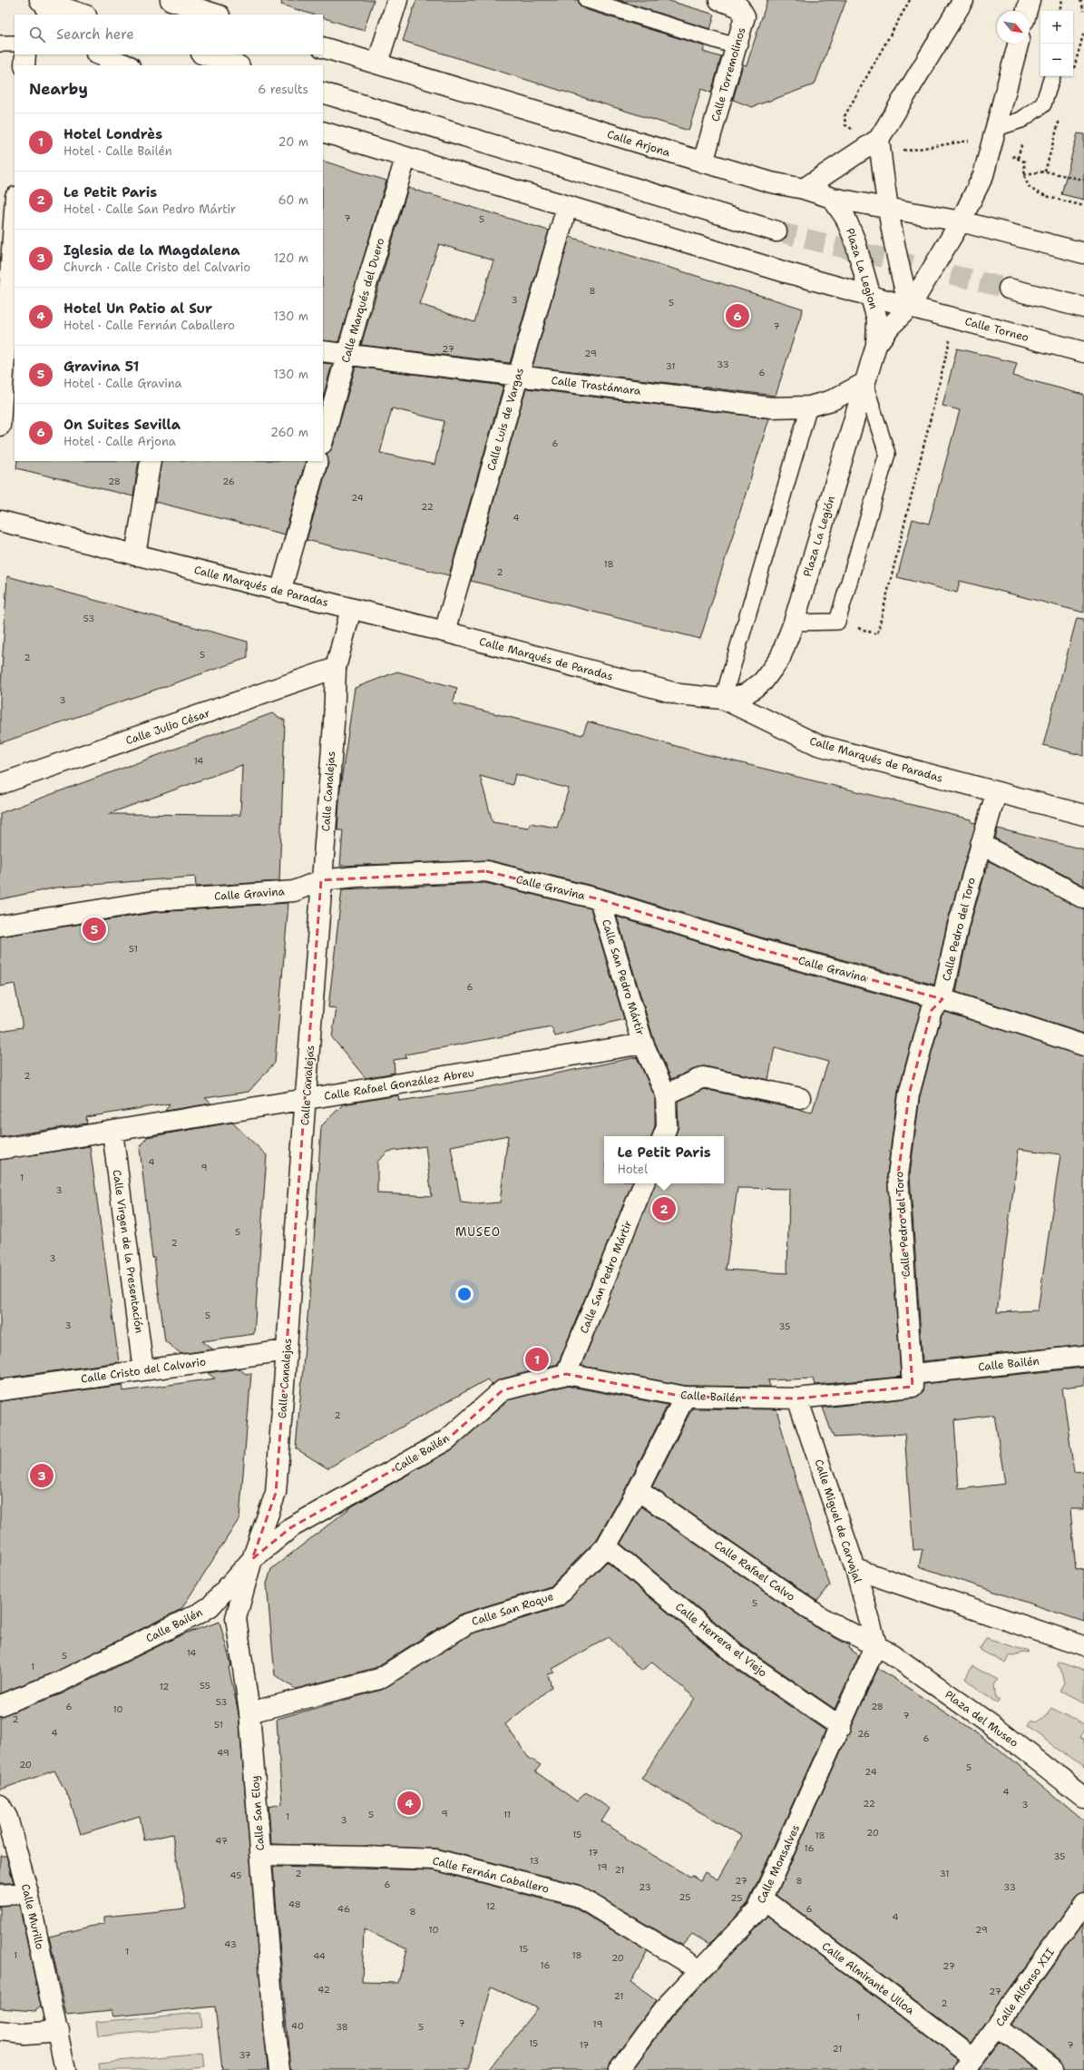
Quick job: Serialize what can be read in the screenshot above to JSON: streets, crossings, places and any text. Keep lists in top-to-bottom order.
{
  "streets": {
    "street": [
      "Calle Torremolinos",
      "Calle Arjona",
      "Plaza La Legion",
      "Calle Marqués del Duero",
      "Calle Torneo",
      "Calle Trastámara",
      "Calle Luis de Vargas",
      "Plaza La Legión",
      "Calle Marqués de Paradas",
      "Calle Julio César",
      "Calle Canalejas",
      "Calle Gravina",
      "Calle Pedro del Toro",
      "Calle San Pedro Mártir",
      "Calle Rafael González Abreu",
      "Calle Virgen de la Presentación",
      "Calle Bailén",
      "Calle Cristo del Calvario",
      "Calle Miguel de Carvajal",
      "Calle Rafael Calvo",
      "Calle San Roque",
      "Calle Herrera el Viejo",
      "Plaza del Museo",
      "Calle San Eloy",
      "Calle Monsalves",
      "Calle Fernán Caballero",
      "Calle Murillo",
      "Calle Almirante Ulloa",
      "Calle Alfonso XII"
    ]
  },
  "crossings": [
    ["Calle Torremolinos", "Calle Arjona"],
    ["Calle Arjona", "Plaza La Legion"],
    ["Plaza La Legion", "Plaza La Legión"],
    ["Calle Marqués del Duero", "Calle Trastámara"],
    ["Calle Trastámara", "Calle Luis de Vargas"],
    ["Calle Trastámara", "Plaza La Legión"],
    ["Calle Luis de Vargas", "Calle Marqués de Paradas"],
    ["Plaza La Legión", "Calle Marqués de Paradas"],
    ["Calle Marqués de Paradas", "Calle Canalejas"],
    ["Calle Marqués de Paradas", "Calle Pedro del Toro"],
    ["Calle Julio César", "Calle Canalejas"],
    ["Calle Canalejas", "Calle Gravina"],
    ["Calle Canalejas", "Calle Rafael González Abreu"],
    ["Calle Canalejas", "Calle Bailén"],
    ["Calle Canalejas", "Calle Cristo del Calvario"],
    ["Calle Canalejas", "Calle San Eloy"],
    ["Calle Gravina", "Calle Pedro del Toro"],
    ["Calle Gravina", "Calle San Pedro Mártir"],
    ["Calle Pedro del Toro", "Calle Bailén"],
    ["Calle San Pedro Mártir", "Calle Rafael González Abreu"],
    ["Calle San Pedro Mártir", "Calle Bailén"],
    ["Calle Rafael González Abreu", "Calle Virgen de la Presentación"],
    ["Calle Virgen de la Presentación", "Calle Cristo del Calvario"],
    ["Calle Bailén", "Calle Miguel de Carvajal"],
    ["Calle Bailén", "Calle San Roque"],
    ["Calle Bailén", "Calle San Eloy"],
    ["Calle Miguel de Carvajal", "Calle Rafael Calvo"],
    ["Calle Miguel de Carvajal", "Plaza del Museo"],
    ["Calle Miguel de Carvajal", "Calle Monsalves"],
    ["Calle Rafael Calvo", "Calle San Roque"],
    ["Calle Rafael Calvo", "Plaza del Museo"],
    ["Calle Rafael Calvo", "Calle Monsalves"],
    ["Calle San Roque", "Calle Herrera el Viejo"],
    ["Calle San Roque", "Calle San Eloy"],
    ["Calle Herrera el Viejo", "Calle Monsalves"],
    ["Plaza del Museo", "Calle Monsalves"],
    ["Calle San Eloy", "Calle Fernán Caballero"],
    ["Calle Monsalves", "Calle Fernán Caballero"],
    ["Calle Monsalves", "Calle Almirante Ulloa"],
    ["Calle Almirante Ulloa", "Calle Alfonso XII"]
  ],
  "districts": ["MUSEO"],
  "house_numbers": [
    "7",
    "5",
    "8",
    "3",
    "5",
    "7",
    "27",
    "29",
    "33",
    "31",
    "6",
    "6",
    "28",
    "26",
    "24",
    "22",
    "4",
    "18",
    "2",
    "53",
    "5",
    "2",
    "3",
    "14",
    "51",
    "6",
    "2",
    "4",
    "9",
    "1",
    "3",
    "5",
    "2",
    "3",
    "5",
    "3",
    "35",
    "2",
    "5",
    "14",
    "5",
    "1",
    "55",
    "12",
    "53",
    "6",
    "28",
    "10",
    "7",
    "2",
    "51",
    "4",
    "26",
    "6",
    "49",
    "20",
    "5",
    "24",
    "4",
    "22",
    "3",
    "9",
    "5",
    "11",
    "1",
    "3",
    "20",
    "15",
    "18",
    "47",
    "16",
    "17",
    "35",
    "13",
    "19",
    "21",
    "2",
    "31",
    "45",
    "27",
    "8",
    "6",
    "23",
    "33",
    "25",
    "25",
    "48",
    "12",
    "46",
    "6",
    "8",
    "4",
    "10",
    "29",
    "43",
    "15",
    "1",
    "1",
    "18",
    "44",
    "20",
    "16",
    "27",
    "42",
    "27",
    "21",
    "2",
    "1",
    "7",
    "19",
    "40",
    "38",
    "5",
    "15",
    "17",
    "7",
    "21",
    "37"
  ],
  "north": "bottom right",
  "page": {
    "map_buttons": ["+", "−"],
    "search": "Search here",
    "heading": ["Nearby", "6 results"],
    "list": [
      {
        "mark": "1",
        "name": "Hotel Londrès",
        "note": "Hotel · Calle Bailén",
        "value": "20 m"
      },
      {
        "mark": "2",
        "name": "Le Petit Paris",
        "note": "Hotel · Calle San Pedro Mártir",
        "value": "60 m"
      },
      {
        "mark": "3",
        "name": "Iglesia de la Magdalena",
        "note": "Church · Calle Cristo del Calvario",
        "value": "120 m"
      },
      {
        "mark": "4",
        "name": "Hotel Un Patio al Sur",
        "note": "Hotel · Calle Fernán Caballero",
        "value": "130 m"
      },
      {
        "mark": "5",
        "name": "Gravina 51",
        "note": "Hotel · Calle Gravina",
        "value": "130 m"
      },
      {
        "mark": "6",
        "name": "On Suites Sevilla",
        "note": "Hotel · Calle Arjona",
        "value": "260 m"
      }
    ],
    "pins": [
      "6",
      "5",
      "2",
      "1",
      "3",
      "4"
    ],
    "popup": ["Le Petit Paris", "Hotel"]
  }
}
